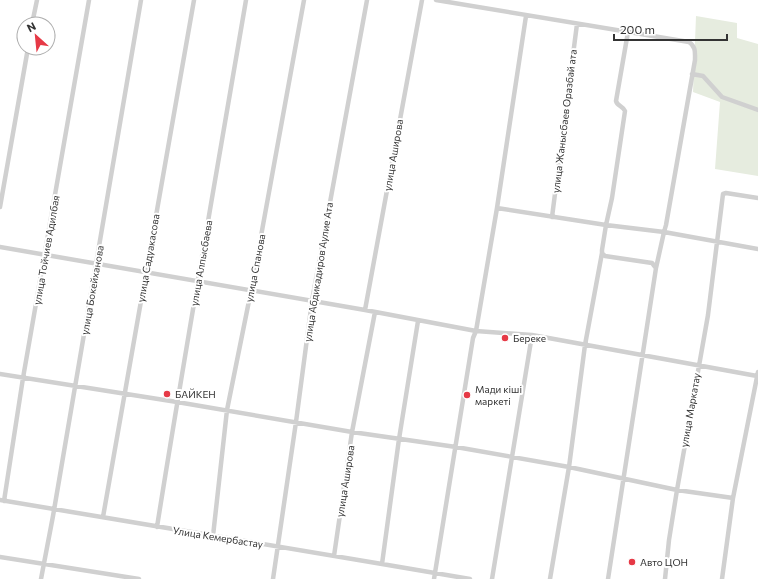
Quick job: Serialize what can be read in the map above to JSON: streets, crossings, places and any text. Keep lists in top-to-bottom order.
{
  "streets": {
    "street": [
      "улица Жанысбаев Оразбай ата",
      "улица Аширова",
      "улица Тойчиев Адилбая",
      "улица Садуакасова",
      "улица Алпысбаева",
      "улица Спанова",
      "улица Абдикадиров Аулие Ата",
      "улица Бокейханова",
      "улица Маркатау",
      "Улица Кемербастау"
    ]
  },
  "crossings": [
    ["улица Аширова", "Улица Кемербастау"],
    ["улица Тойчиев Адилбая", "Улица Кемербастау"],
    ["улица Садуакасова", "Улица Кемербастау"],
    ["улица Алпысбаева", "Улица Кемербастау"],
    ["улица Спанова", "Улица Кемербастау"],
    ["улица Абдикадиров Аулие Ата", "Улица Кемербастау"],
    ["улица Бокейханова", "Улица Кемербастау"]
  ],
  "places": [
    "Береке",
    "БАЙКЕН",
    "Мади кіші маркеті",
    "Авто ЦОН"
  ],
  "scale_bar": "200 m",
  "north": "top left"
}
